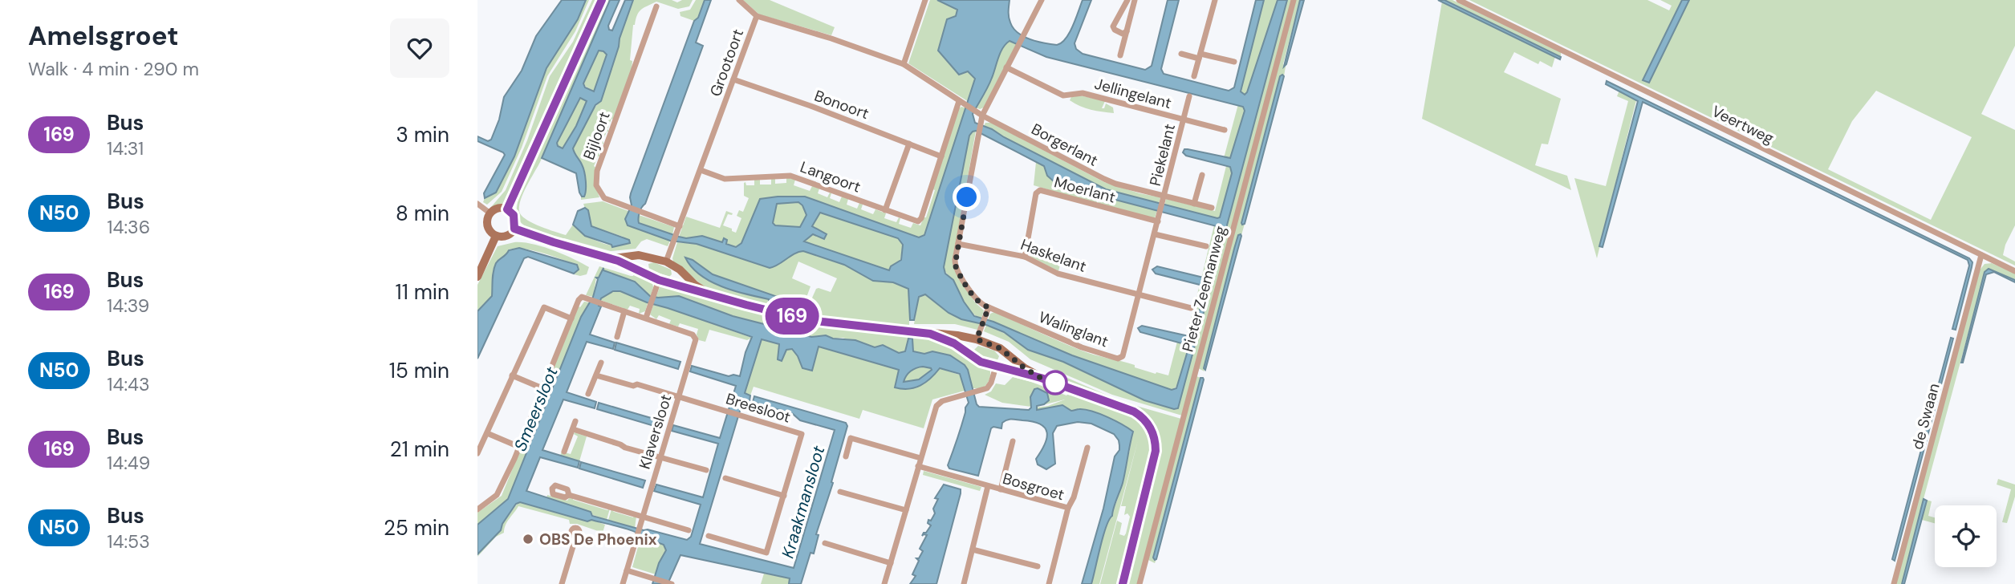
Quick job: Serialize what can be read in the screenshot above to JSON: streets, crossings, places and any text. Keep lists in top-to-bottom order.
{
  "streets": {
    "street": [
      "Grootoort",
      "Jellingelant",
      "Bonoort",
      "Veertweg",
      "Bijloort",
      "Borgerlant",
      "Piekelant",
      "Langoort",
      "Moerlant",
      "Haskelant",
      "Pieter Zeemanweg",
      "Walinglant",
      "Breesloot",
      "de Swaan",
      "Klaversloot",
      "Bosgroet"
    ]
  },
  "crossings": [
    ["Grootoort", "Bonoort"],
    ["Grootoort", "Bijloort"],
    ["Grootoort", "Borgerlant"],
    ["Grootoort", "Langoort"],
    ["Jellingelant", "Piekelant"],
    ["Bonoort", "Langoort"],
    ["Veertweg", "de Swaan"],
    ["Borgerlant", "Piekelant"],
    ["Borgerlant", "Langoort"],
    ["Borgerlant", "Walinglant"],
    ["Piekelant", "Walinglant"],
    ["Moerlant", "Haskelant"],
    ["Moerlant", "Walinglant"],
    ["Haskelant", "Walinglant"],
    ["Breesloot", "Klaversloot"]
  ],
  "water": ["Smeersloot", "Kraakmansloot"],
  "places": ["OBS De Phoenix"],
  "lines": ["bus line 169"],
  "page": {
    "heading": ["Amelsgroet", "Walk · 4 min · 290 m"],
    "on_map": "169",
    "list": [
      {
        "mark": "169",
        "name": "Bus",
        "note": "14:31",
        "value": "3 min"
      },
      {
        "mark": "N50",
        "name": "Bus",
        "note": "14:36",
        "value": "8 min"
      },
      {
        "mark": "169",
        "name": "Bus",
        "note": "14:39",
        "value": "11 min"
      },
      {
        "mark": "N50",
        "name": "Bus",
        "note": "14:43",
        "value": "15 min"
      },
      {
        "mark": "169",
        "name": "Bus",
        "note": "14:49",
        "value": "21 min"
      },
      {
        "mark": "N50",
        "name": "Bus",
        "note": "14:53",
        "value": "25 min"
      }
    ]
  }
}
